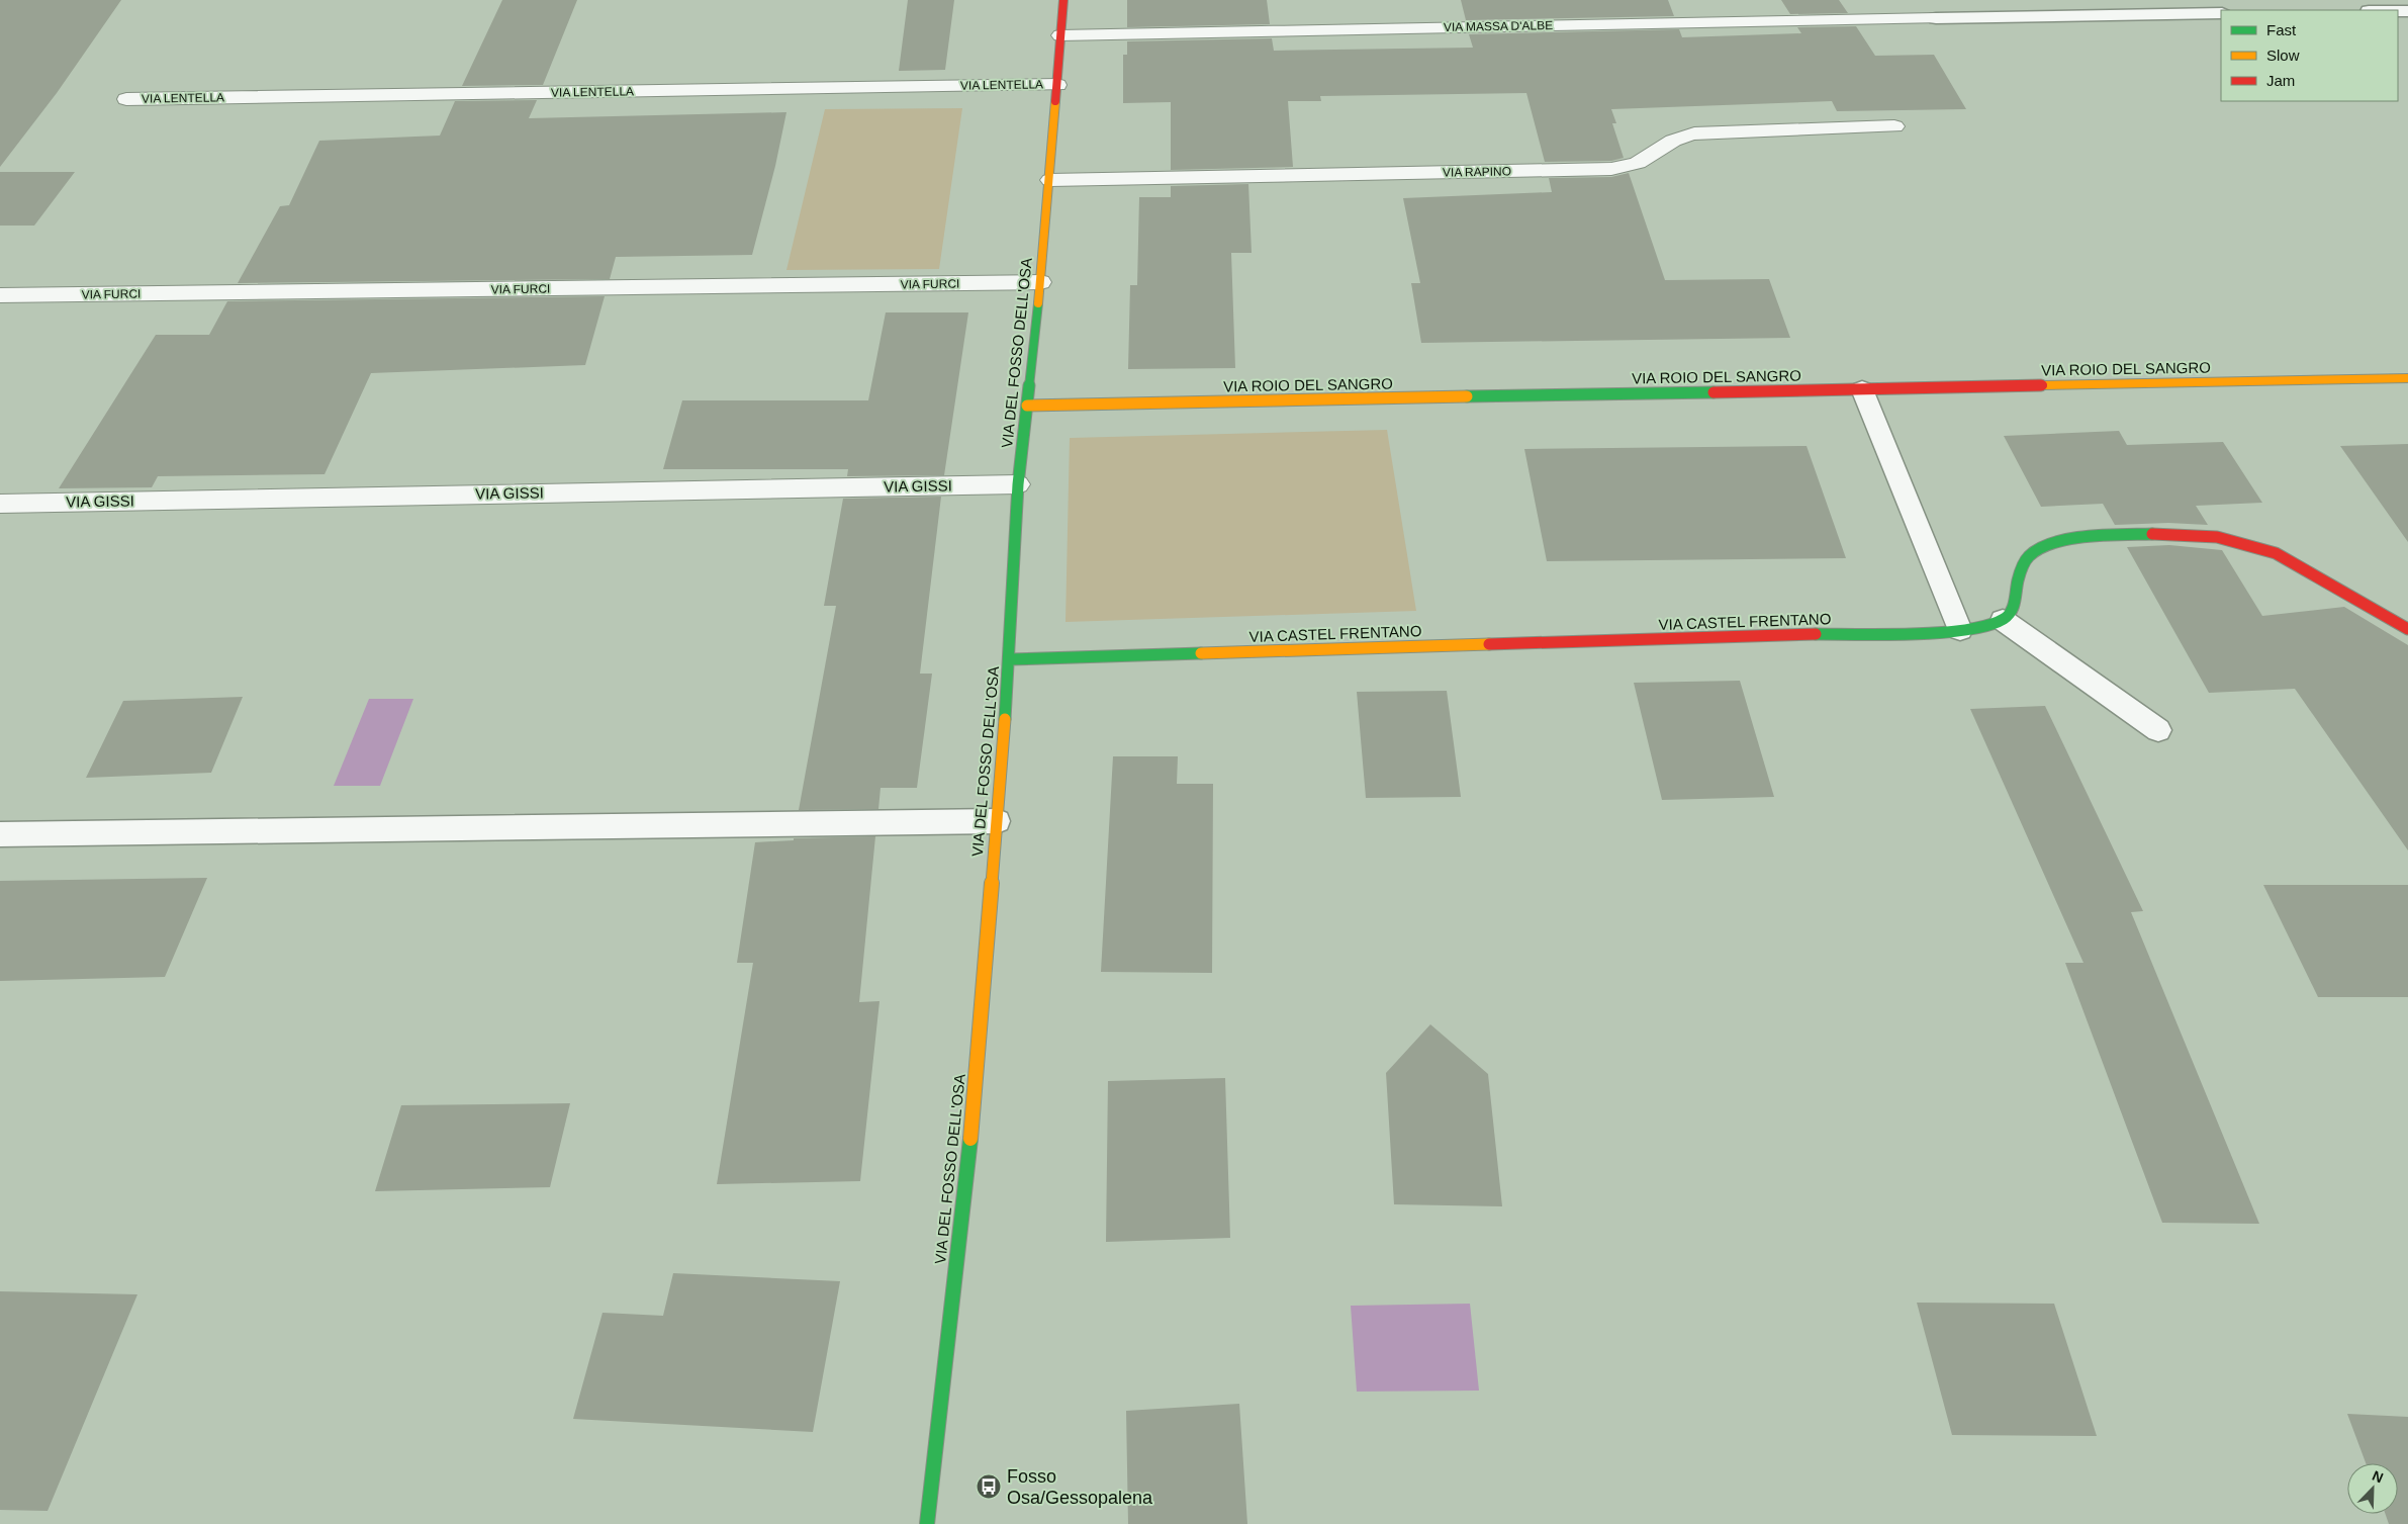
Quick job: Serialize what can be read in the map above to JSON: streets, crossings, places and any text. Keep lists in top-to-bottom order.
{
  "streets": {
    "street": [
      "VIA MASSA D'ALBE",
      "VIA LENTELLA",
      "VIA RAPINO",
      "VIA FURCI",
      "VIA DEL FOSSO DELL'OSA",
      "VIA ROIO DEL SANGRO",
      "VIA GISSI",
      "VIA CASTEL FRENTANO"
    ]
  },
  "crossings": [
    ["VIA MASSA D'ALBE", "VIA DEL FOSSO DELL'OSA"],
    ["VIA LENTELLA", "VIA DEL FOSSO DELL'OSA"],
    ["VIA RAPINO", "VIA DEL FOSSO DELL'OSA"],
    ["VIA FURCI", "VIA DEL FOSSO DELL'OSA"],
    ["VIA DEL FOSSO DELL'OSA", "VIA ROIO DEL SANGRO"],
    ["VIA DEL FOSSO DELL'OSA", "VIA GISSI"],
    ["VIA DEL FOSSO DELL'OSA", "VIA CASTEL FRENTANO"]
  ],
  "places": {
    "bus stop": ["Fosso Osa/Gessopalena"]
  },
  "legend": ["Fast", "Slow", "Jam"],
  "north": "top right"
}
